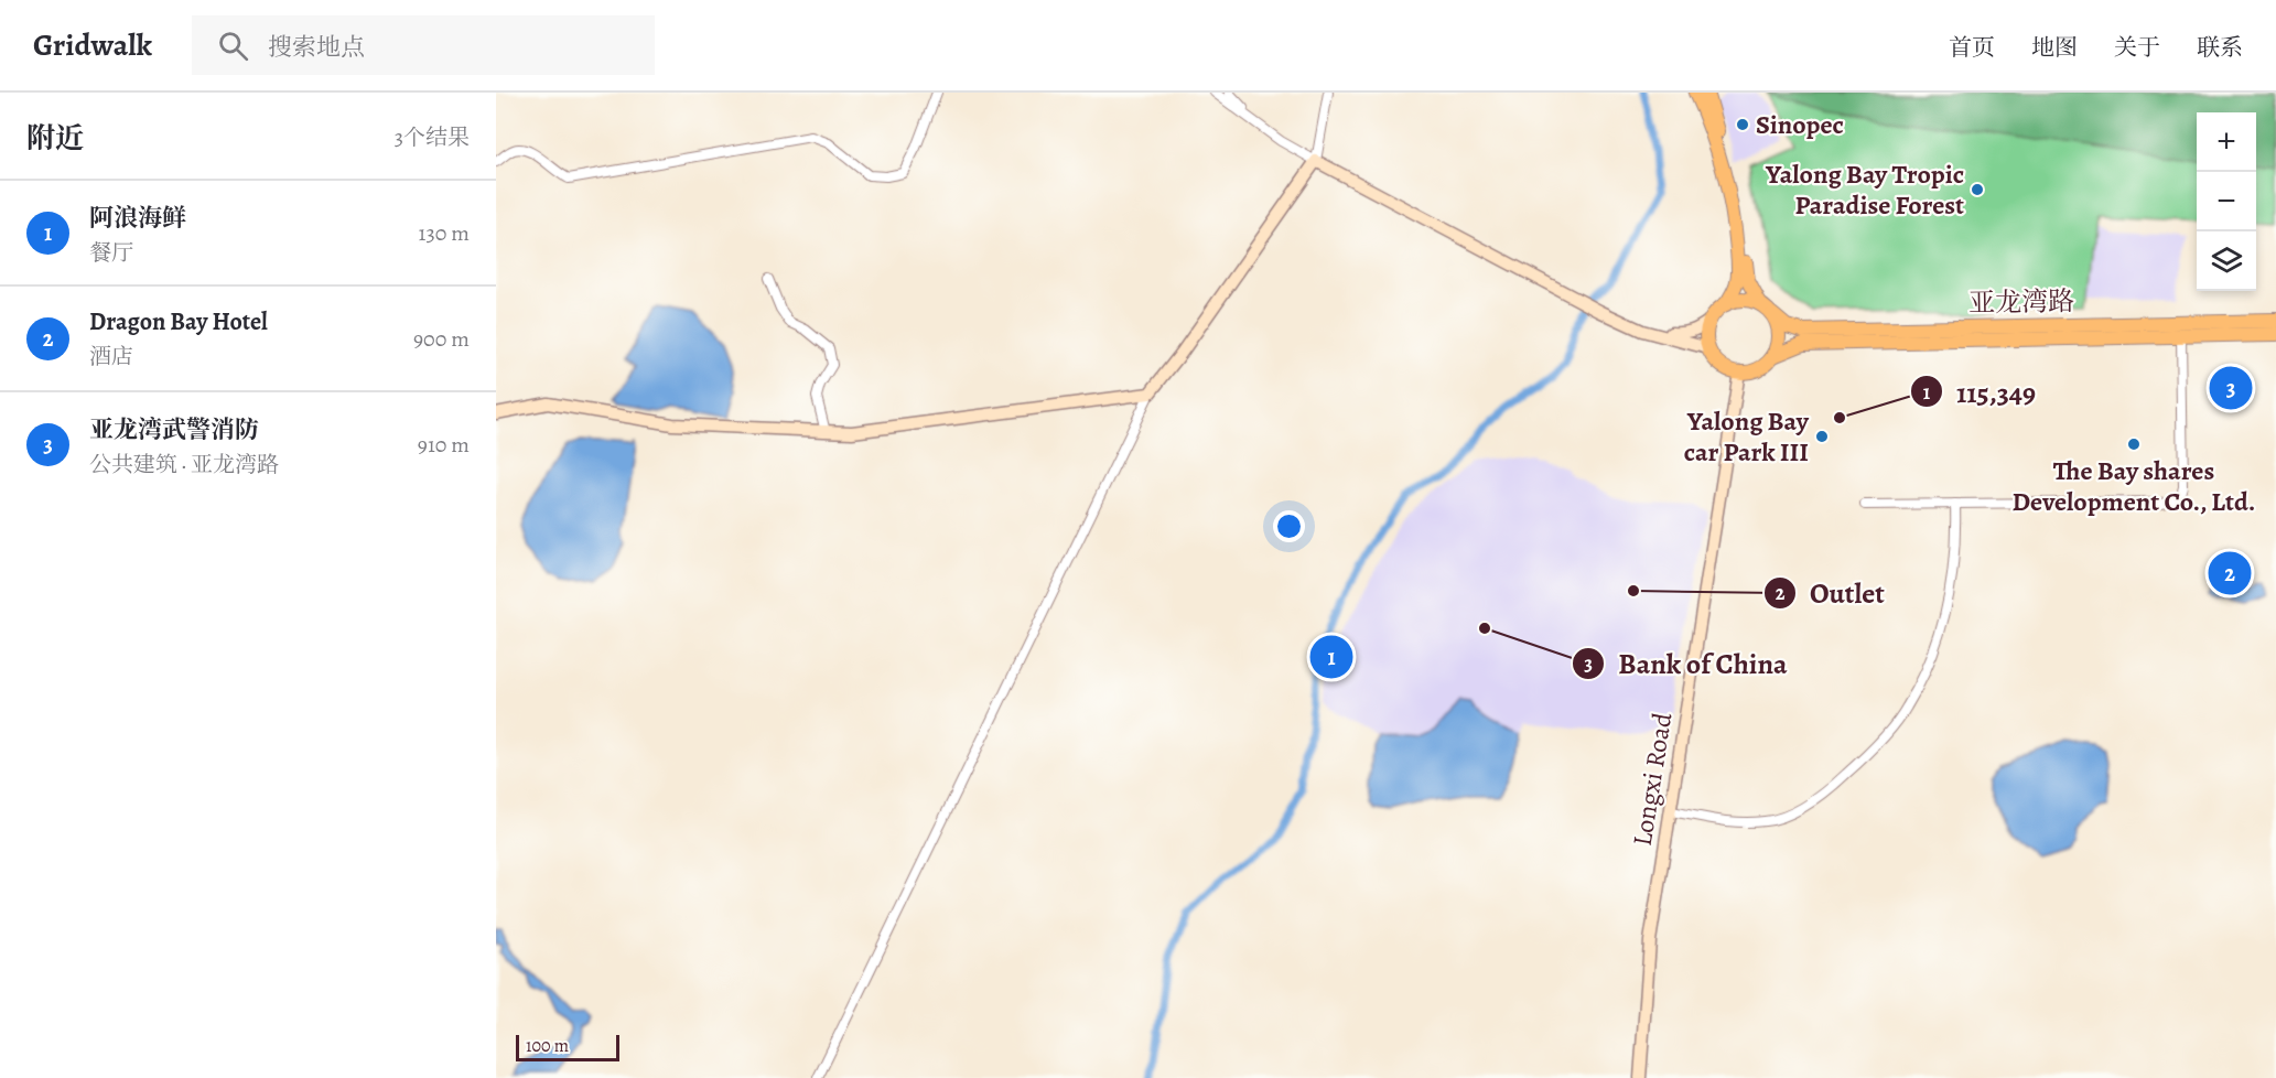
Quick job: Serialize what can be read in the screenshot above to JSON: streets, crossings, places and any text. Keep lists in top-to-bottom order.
{
  "streets": {
    "main road": ["亚龙湾路"],
    "street": ["Longxi Road"]
  },
  "crossings": [
    ["亚龙湾路", "Longxi Road"]
  ],
  "places": [
    "Sinopec",
    "Yalong Bay Tropic Paradise Forest",
    "115,349",
    "Yalong Bay car Park III",
    "The Bay shares Development Co., Ltd.",
    "Outlet",
    "Bank of China"
  ],
  "scale_bar": "100 m",
  "page": {
    "header": "Gridwalk",
    "search": "搜索地点",
    "nav": [
      "首页",
      "地图",
      "关于",
      "联系"
    ],
    "heading": ["附近", "3个结果"],
    "map_buttons": ["+", "−"],
    "list": [
      {
        "mark": "1",
        "name": "阿浪海鲜",
        "note": "餐厅",
        "value": "130 m"
      },
      {
        "mark": "2",
        "name": "Dragon Bay Hotel",
        "note": "酒店",
        "value": "900 m"
      },
      {
        "mark": "3",
        "name": "亚龙湾武警消防",
        "note": "公共建筑 · 亚龙湾路",
        "value": "910 m"
      }
    ],
    "pins": ["3", "2", "1"],
    "scale": "100 m"
  }
}
